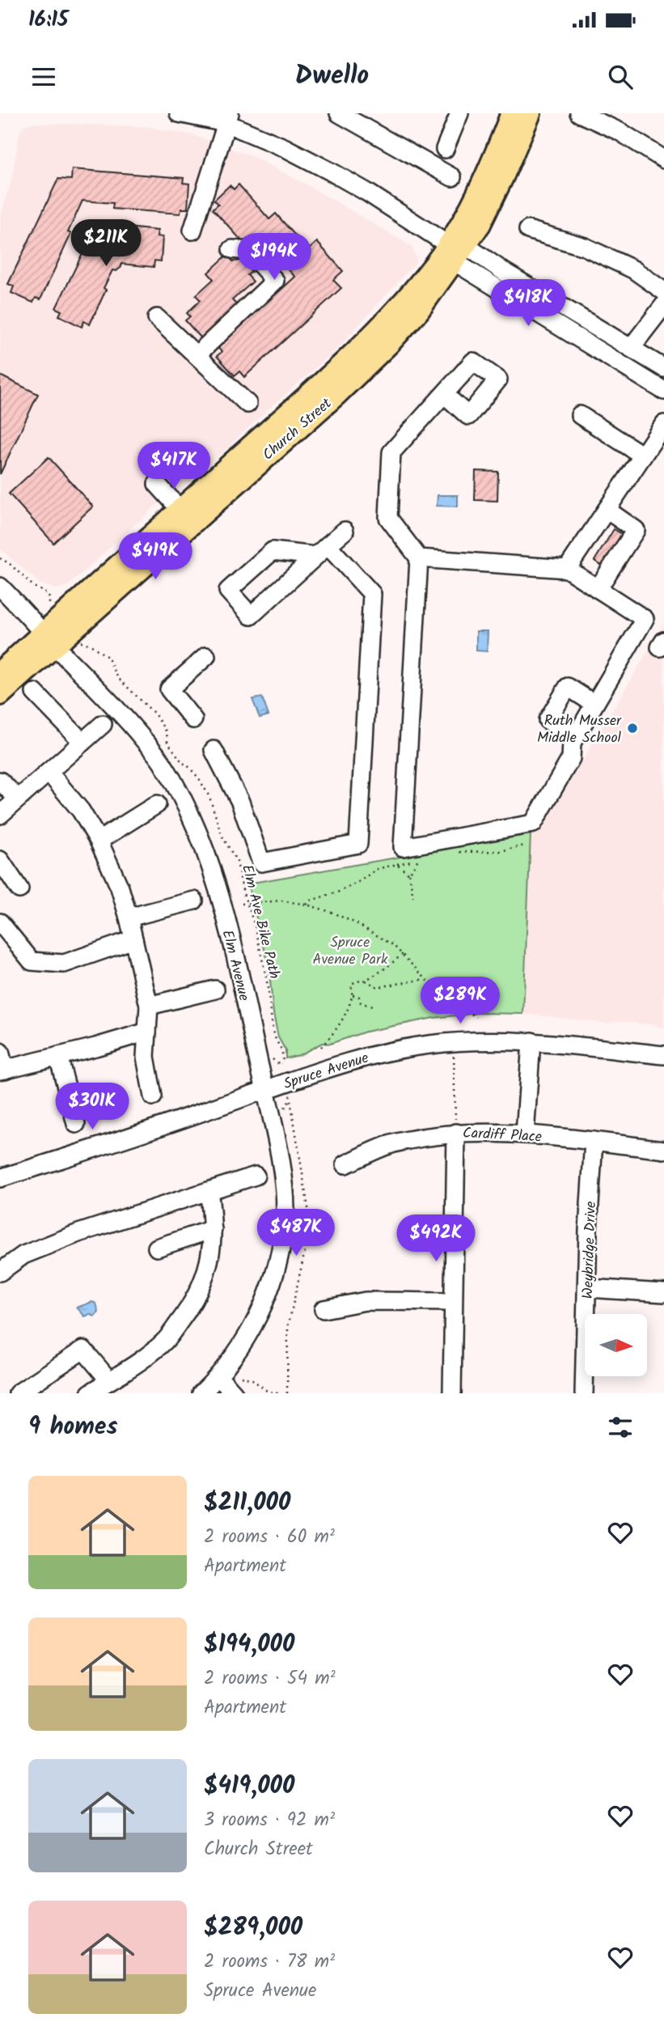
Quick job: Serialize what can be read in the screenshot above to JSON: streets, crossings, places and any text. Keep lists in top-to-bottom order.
{
  "streets": {
    "main road": ["Church Street"],
    "street": [
      "Elm Avenue",
      "Spruce Avenue",
      "Cardiff Place",
      "Weybridge Drive"
    ],
    "path": ["Elm Ave Bike Path"]
  },
  "crossings": [
    ["Church Street", "Elm Avenue"],
    ["Elm Avenue", "Spruce Avenue"],
    ["Cardiff Place", "Weybridge Drive"]
  ],
  "parks": ["Spruce Avenue Park"],
  "places": ["Ruth Musser Middle School"],
  "north": "right",
  "page": {
    "status": "16:15",
    "header": "Dwello",
    "price": [
      "$211K",
      "$194K",
      "$418K",
      "$417K",
      "$419K",
      "$289K",
      "$301K",
      "$487K",
      "$492K"
    ],
    "heading": "9 homes",
    "list": [
      {
        "name": "$211,000",
        "note": "2 rooms · 60 m² · Apartment"
      },
      {
        "name": "$194,000",
        "note": "2 rooms · 54 m² · Apartment"
      },
      {
        "name": "$419,000",
        "note": "3 rooms · 92 m² · Church Street"
      },
      {
        "name": "$289,000",
        "note": "2 rooms · 78 m² · Spruce Avenue"
      }
    ]
  }
}
